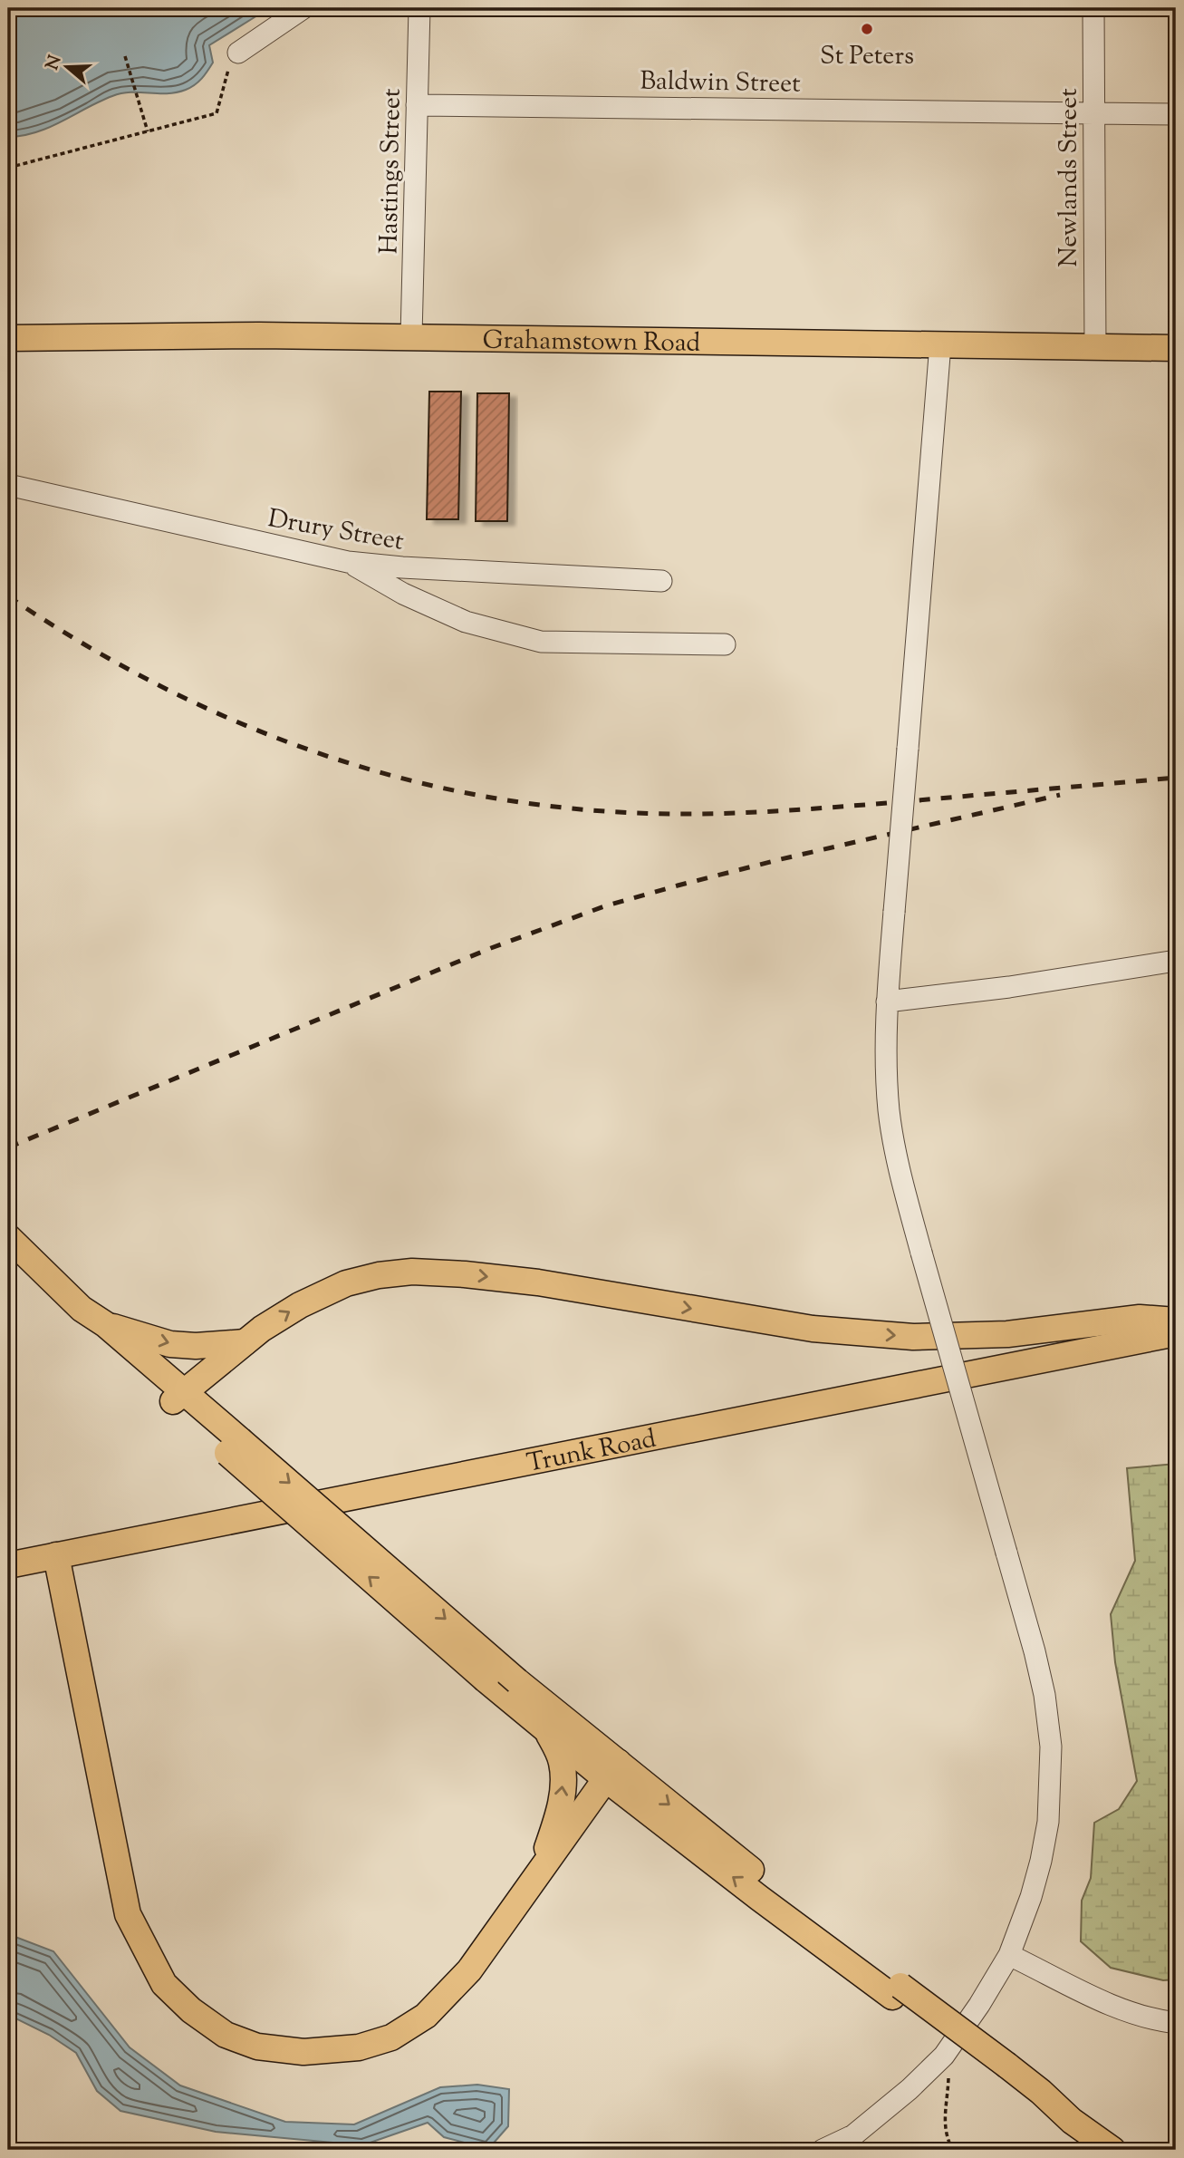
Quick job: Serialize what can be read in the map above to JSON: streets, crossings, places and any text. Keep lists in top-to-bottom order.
{
  "streets": {
    "main road": ["Grahamstown Road", "Trunk Road"],
    "street": [
      "Baldwin Street",
      "Hastings Street",
      "Newlands Street",
      "Drury Street"
    ]
  },
  "crossings": [
    ["Baldwin Street", "Hastings Street"],
    ["Baldwin Street", "Newlands Street"],
    ["Hastings Street", "Grahamstown Road"],
    ["Newlands Street", "Grahamstown Road"]
  ],
  "places": ["St Peters"],
  "north": "left"
}
